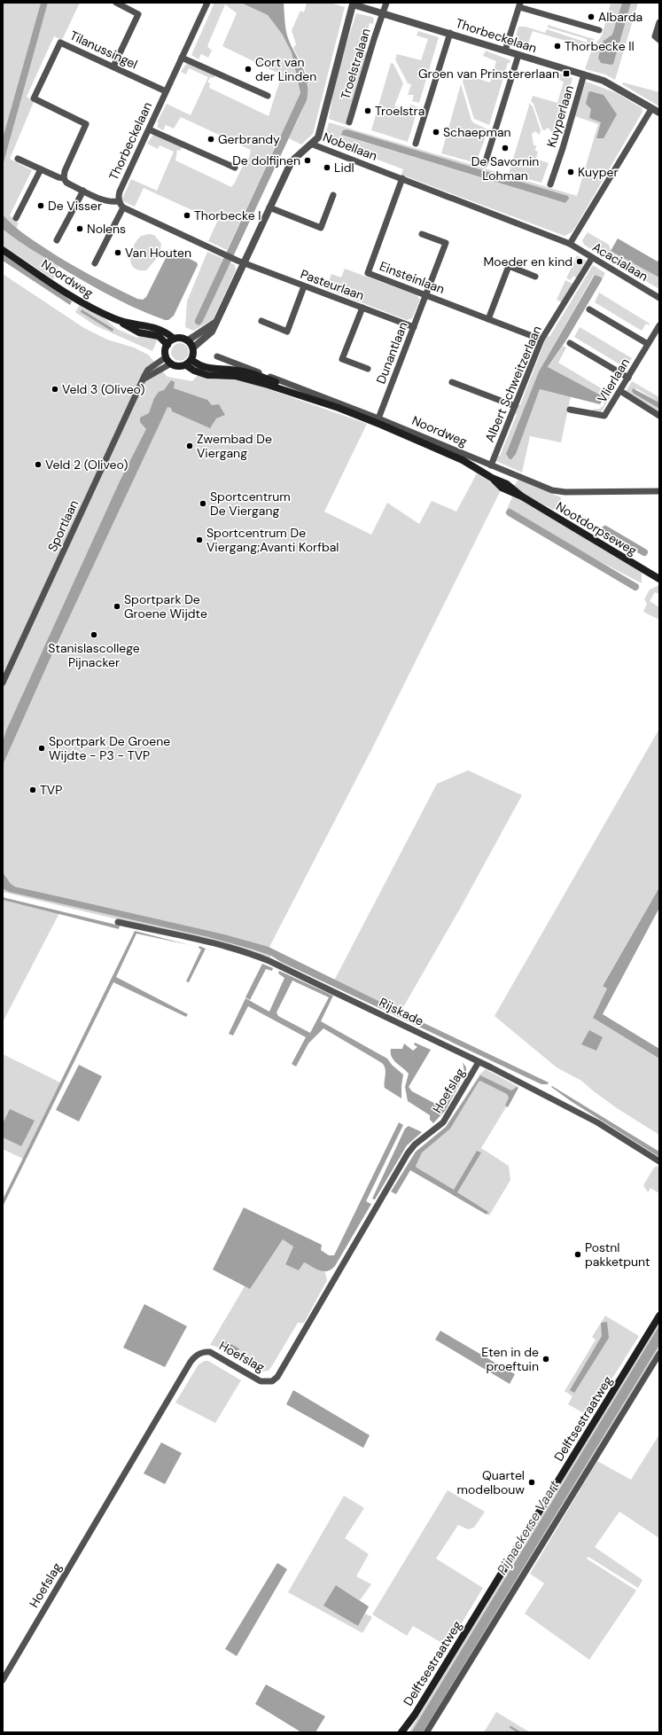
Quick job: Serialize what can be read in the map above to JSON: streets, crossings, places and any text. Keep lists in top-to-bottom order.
{
  "streets": {
    "main road": ["Noordweg", "Nootdorpseweg", "Delftsestraatweg"],
    "street": [
      "Thorbeckelaan",
      "Tilanussingel",
      "Troelstralaan",
      "Kuyperlaan",
      "Nobellaan",
      "Acacialaan",
      "Einsteinlaan",
      "Pasteurlaan",
      "Dunantlaan",
      "Vlierlaan",
      "Albert Schweitzerlaan",
      "Sportlaan",
      "Rijskade",
      "Hoefslag"
    ]
  },
  "crossings": [
    ["Thorbeckelaan", "Tilanussingel"],
    ["Thorbeckelaan", "Troelstralaan"],
    ["Thorbeckelaan", "Kuyperlaan"],
    ["Troelstralaan", "Nobellaan"],
    ["Nobellaan", "Acacialaan"],
    ["Nobellaan", "Einsteinlaan"],
    ["Nobellaan", "Noordweg"],
    ["Nobellaan", "Pasteurlaan"],
    ["Nobellaan", "Sportlaan"],
    ["Acacialaan", "Albert Schweitzerlaan"],
    ["Einsteinlaan", "Dunantlaan"],
    ["Einsteinlaan", "Albert Schweitzerlaan"],
    ["Noordweg", "Dunantlaan"],
    ["Noordweg", "Albert Schweitzerlaan"],
    ["Noordweg", "Sportlaan"],
    ["Noordweg", "Nootdorpseweg"],
    ["Pasteurlaan", "Dunantlaan"],
    ["Rijskade", "Hoefslag"]
  ],
  "water": ["Pijnackerse Vaart"],
  "places": {
    "other": [
      "Albarda",
      "Thorbecke II",
      "Cort van der Linden",
      "Troelstra",
      "Schaepman",
      "Gerbrandy",
      "De Savornin Lohman",
      "De dolfijnen",
      "Lidl",
      "Kuyper",
      "De Visser",
      "Thorbecke I",
      "Nolens",
      "Van Houten",
      "Moeder en kind",
      "Veld 3 (Oliveo)",
      "Zwembad De Viergang",
      "Veld 2 (Oliveo)",
      "Sportcentrum De Viergang",
      "Sportcentrum De Viergang;Avanti Korfbal",
      "Sportpark De Groene Wijdte",
      "Stanislascollege Pijnacker",
      "Sportpark De Groene Wijdte - P3 - TVP",
      "TVP",
      "Postnl pakketpunt",
      "Eten in de proeftuin",
      "Quartel modelbouw"
    ],
    "transit": ["Groen van Prinstererlaan"]
  }
}
